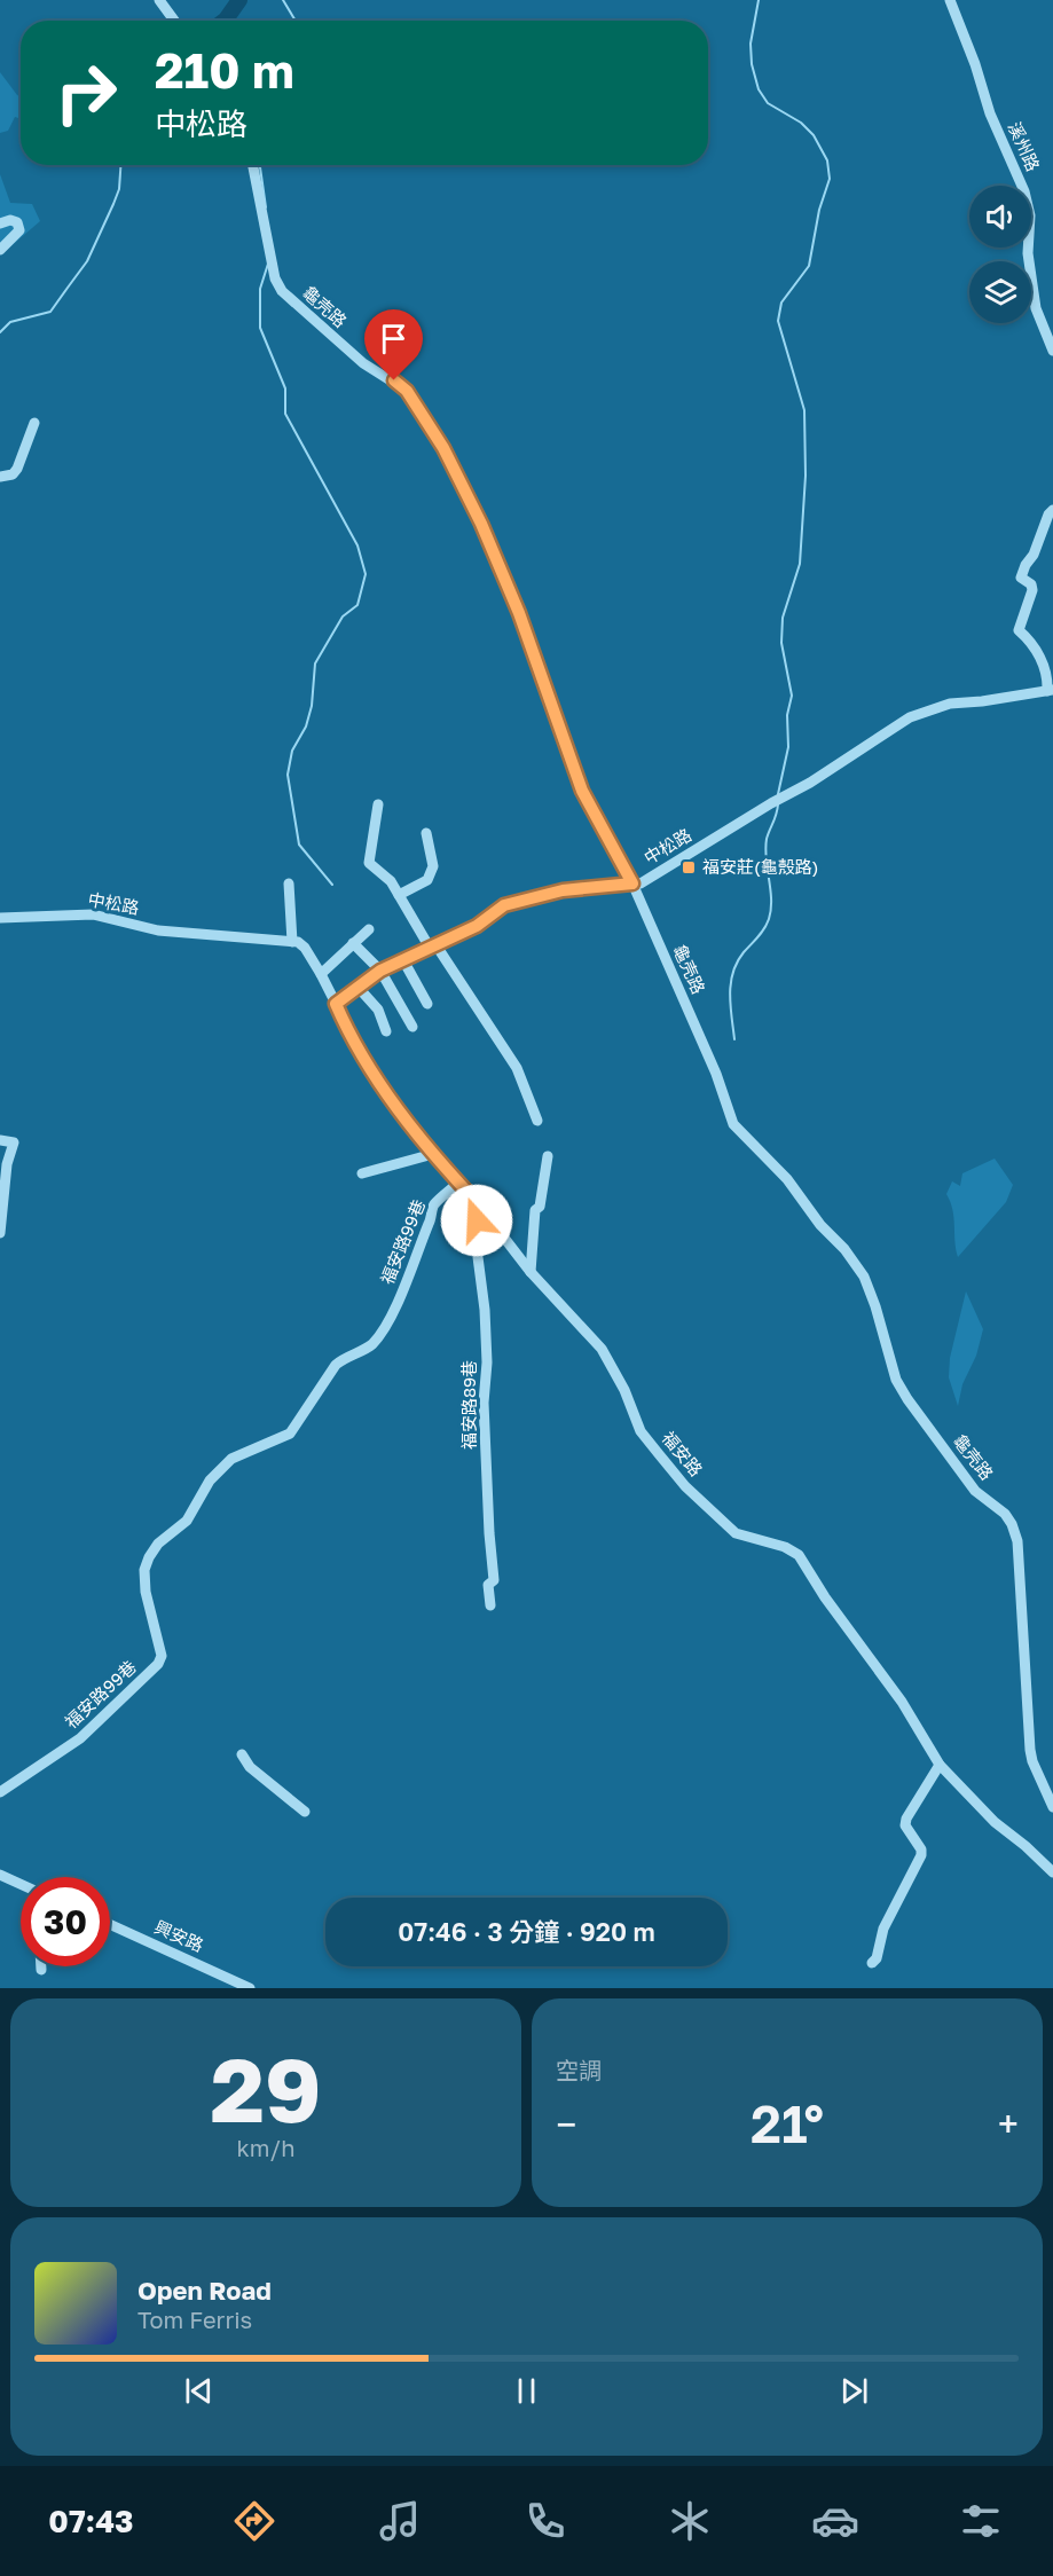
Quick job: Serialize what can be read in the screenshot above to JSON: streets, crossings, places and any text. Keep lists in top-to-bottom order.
{
  "streets": {
    "street": [
      "溪州路",
      "龜壳路",
      "中松路",
      "福安路99巷",
      "福安路89巷",
      "福安路",
      "興安路"
    ]
  },
  "crossings": [
    ["龜壳路", "中松路"],
    ["中松路", "福安路"],
    ["福安路99巷", "福安路"],
    ["福安路89巷", "福安路"]
  ],
  "places": {
    "transit": ["福安莊(龜殼路)"]
  },
  "page": {
    "turn": ["210 m", "中松路"],
    "limit": "30",
    "trip": "07:46 · 3 分鐘 · 920 m",
    "tile": [
      ["29", "km/h"],
      "空調"
    ],
    "heat": ["−", "21°", "+"],
    "song": ["Open Road", "Tom Ferris"],
    "tabs": "07:43"
  }
}
